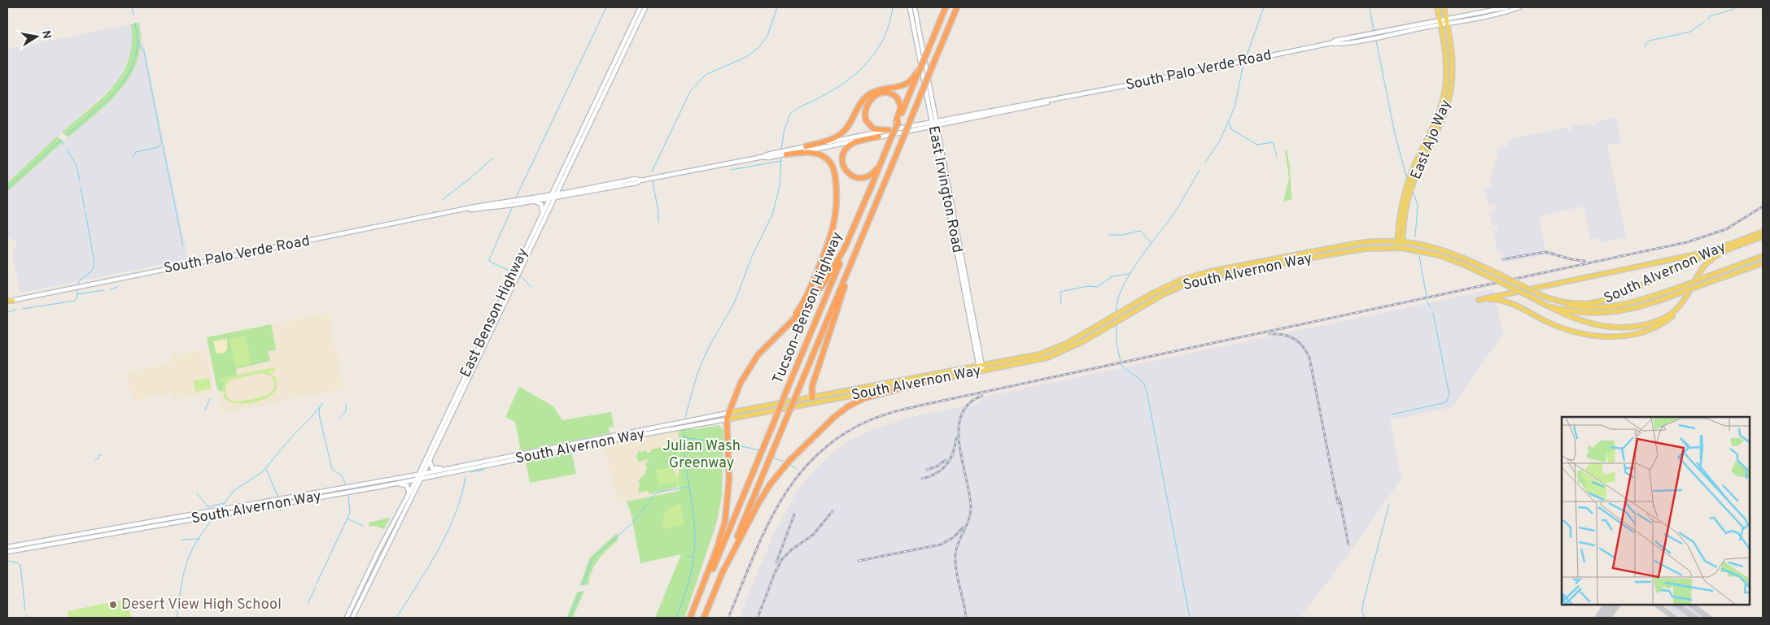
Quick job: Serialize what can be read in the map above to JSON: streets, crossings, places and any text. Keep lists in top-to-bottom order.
{
  "streets": {
    "highway": ["Tucson–Benson Highway"],
    "main road": [
      "South Palo Verde Road",
      "East Ajo Way",
      "East Irvington Road",
      "South Alvernon Way",
      "East Benson Highway"
    ]
  },
  "crossings": [
    ["South Palo Verde Road", "East Ajo Way"],
    ["South Palo Verde Road", "East Irvington Road"],
    ["South Palo Verde Road", "East Benson Highway"],
    ["East Ajo Way", "South Alvernon Way"],
    ["East Irvington Road", "South Alvernon Way"],
    ["South Alvernon Way", "East Benson Highway"]
  ],
  "parks": ["Julian Wash Greenway"],
  "places": ["Desert View High School"],
  "north": "right"
}
